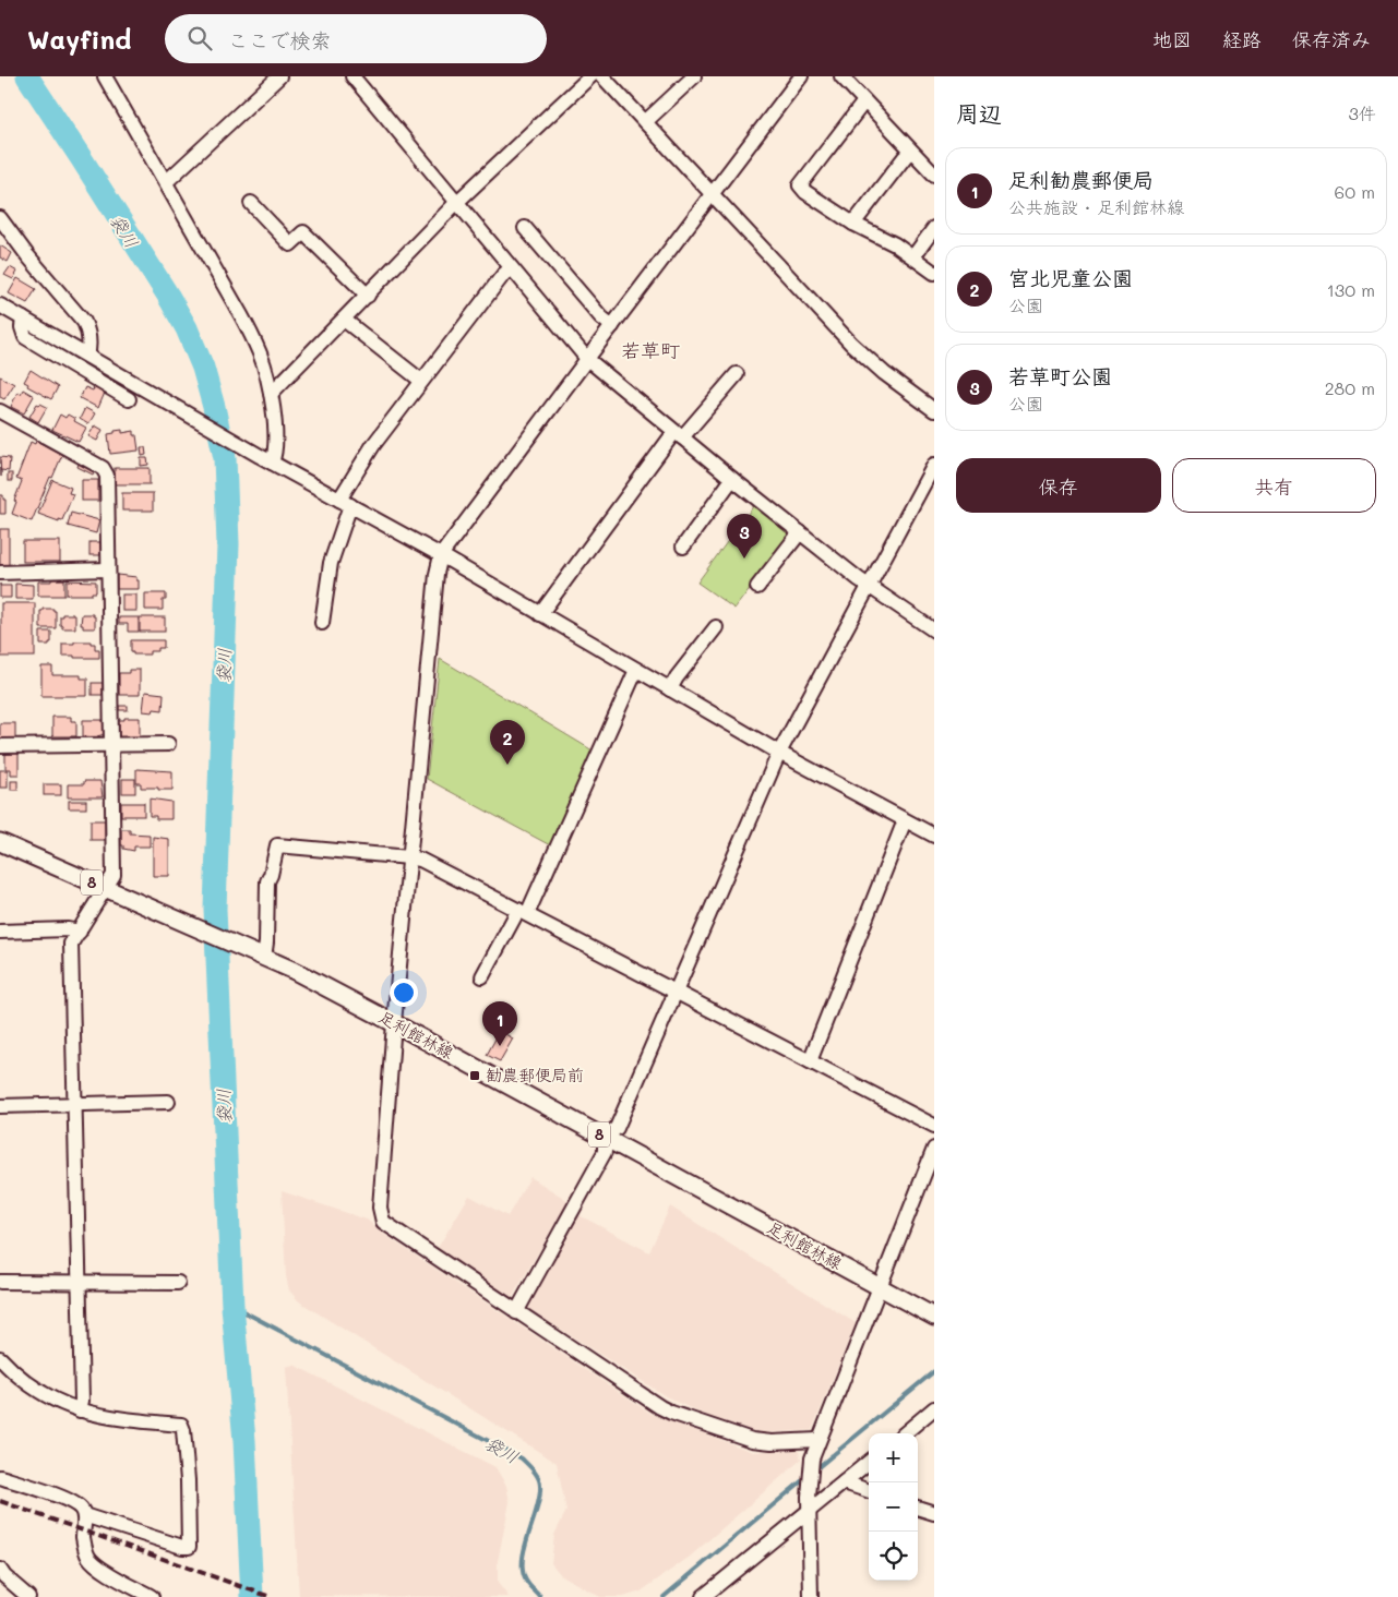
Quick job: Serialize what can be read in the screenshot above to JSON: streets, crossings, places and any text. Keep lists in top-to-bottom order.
{
  "streets": {
    "main road": ["8", "足利館林線"]
  },
  "districts": ["若草町"],
  "water": ["袋川"],
  "places": {
    "transit": ["勧農郵便局前"]
  },
  "page": {
    "header": "Wayfind",
    "search": "ここで検索",
    "nav": ["地図", "経路", "保存済み"],
    "heading": ["周辺", "3件"],
    "list": [
      {
        "mark": "1",
        "name": "足利勧農郵便局",
        "note": "公共施設 · 足利館林線",
        "value": "60 m"
      },
      {
        "mark": "2",
        "name": "宮北児童公園",
        "note": "公園",
        "value": "130 m"
      },
      {
        "mark": "3",
        "name": "若草町公園",
        "note": "公園",
        "value": "280 m"
      }
    ],
    "buttons": ["保存", "共有"],
    "pins": ["3", "2", "1"],
    "map_buttons": ["+", "−"]
  }
}
